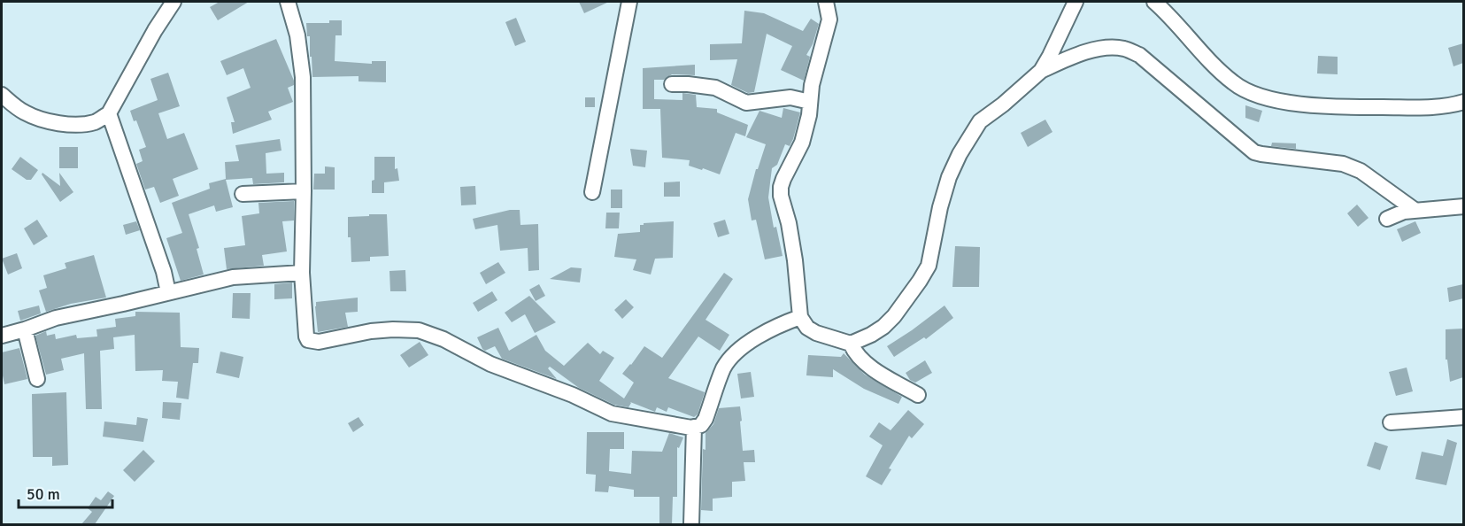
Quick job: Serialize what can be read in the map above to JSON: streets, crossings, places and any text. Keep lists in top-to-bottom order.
{
  "scale_bar": "50 m"
}
